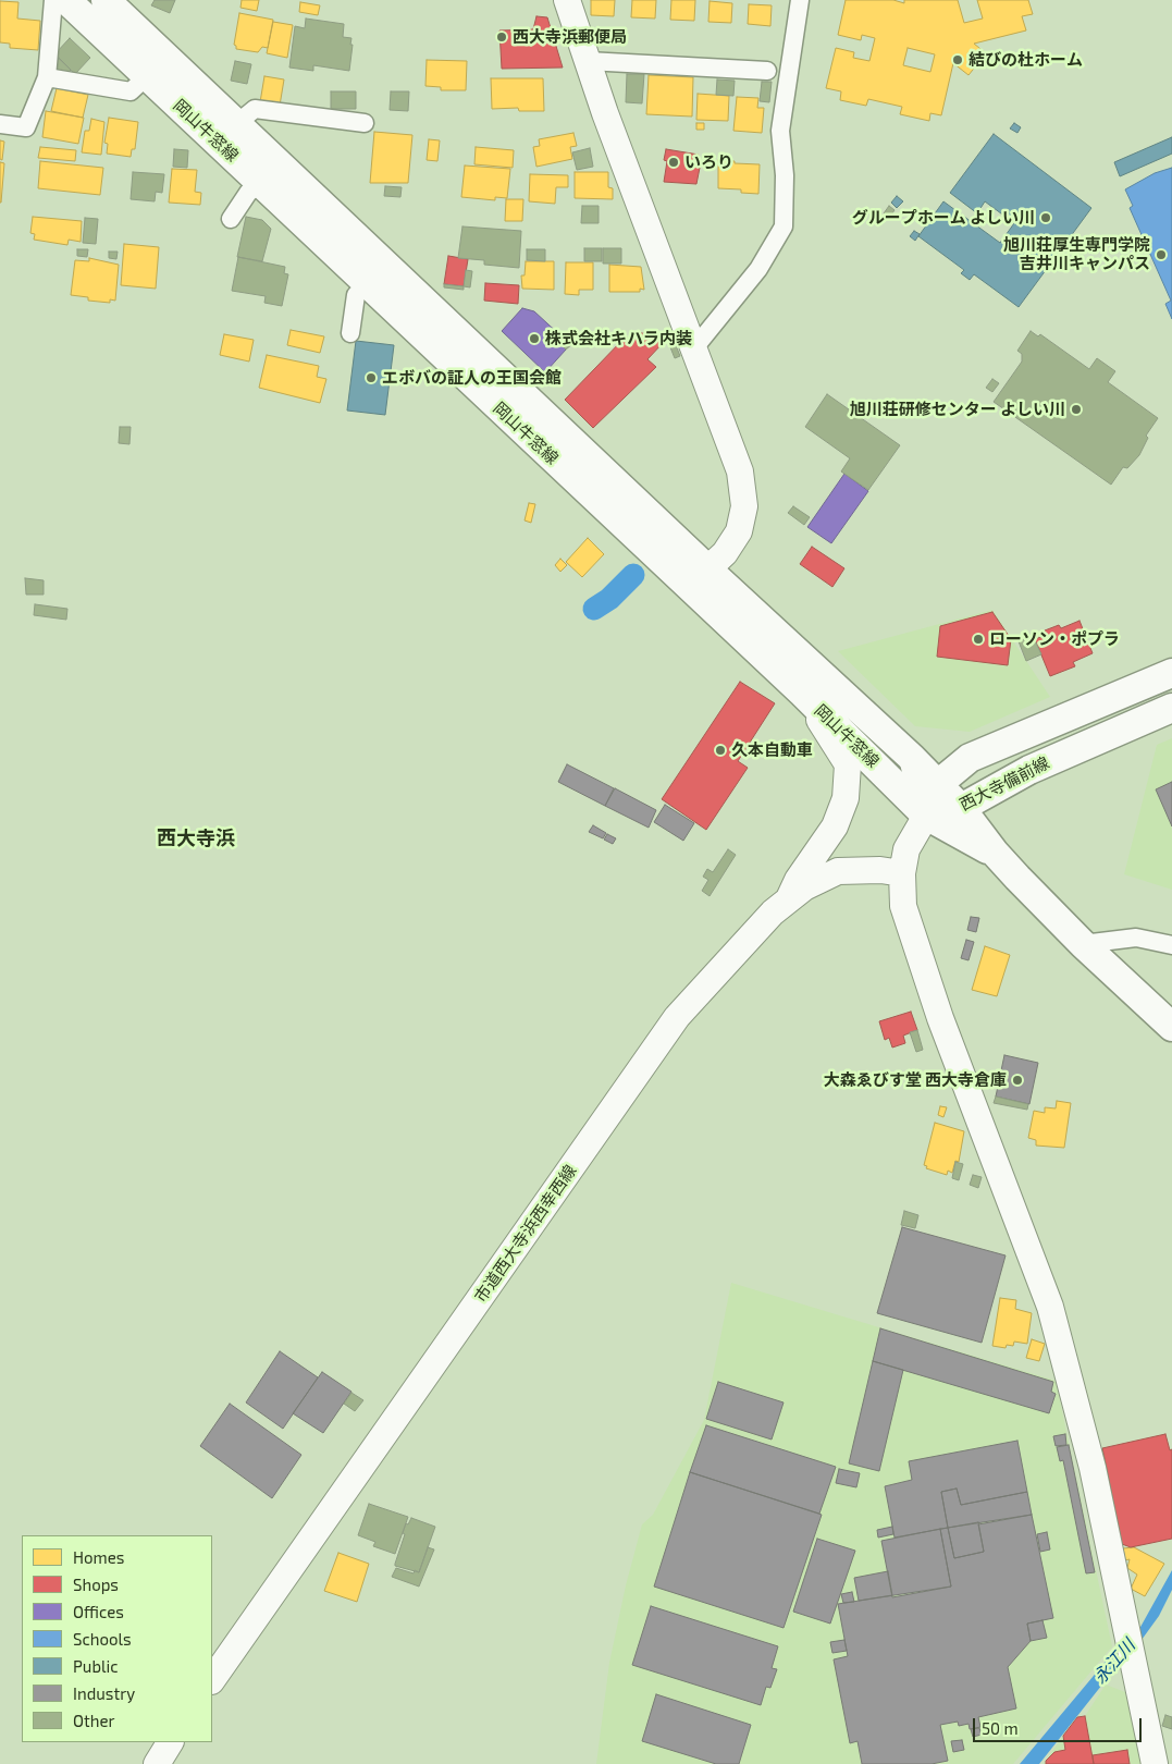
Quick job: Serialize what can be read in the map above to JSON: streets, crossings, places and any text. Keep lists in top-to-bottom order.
{
  "streets": {
    "main road": ["岡山牛窓線", "西大寺備前線"],
    "street": ["市道西大寺浜西幸西線"]
  },
  "crossings": [
    ["岡山牛窓線", "西大寺備前線"]
  ],
  "districts": ["西大寺浜"],
  "water": ["永江川"],
  "places": [
    "西大寺浜郵便局",
    "結びの杜ホーム",
    "いろり",
    "グループホーム よしい川",
    "旭川荘厚生専門学院 吉井川キャンパス",
    "株式会社キハラ内装",
    "エボバの証人の王国会館",
    "旭川荘研修センター よしい川",
    "ローソン・ポプラ",
    "久本自動車",
    "大森ゑびす堂 西大寺倉庫"
  ],
  "legend": [
    "Homes",
    "Shops",
    "Offices",
    "Schools",
    "Public",
    "Industry",
    "Other"
  ],
  "scale_bar": "50 m"
}
